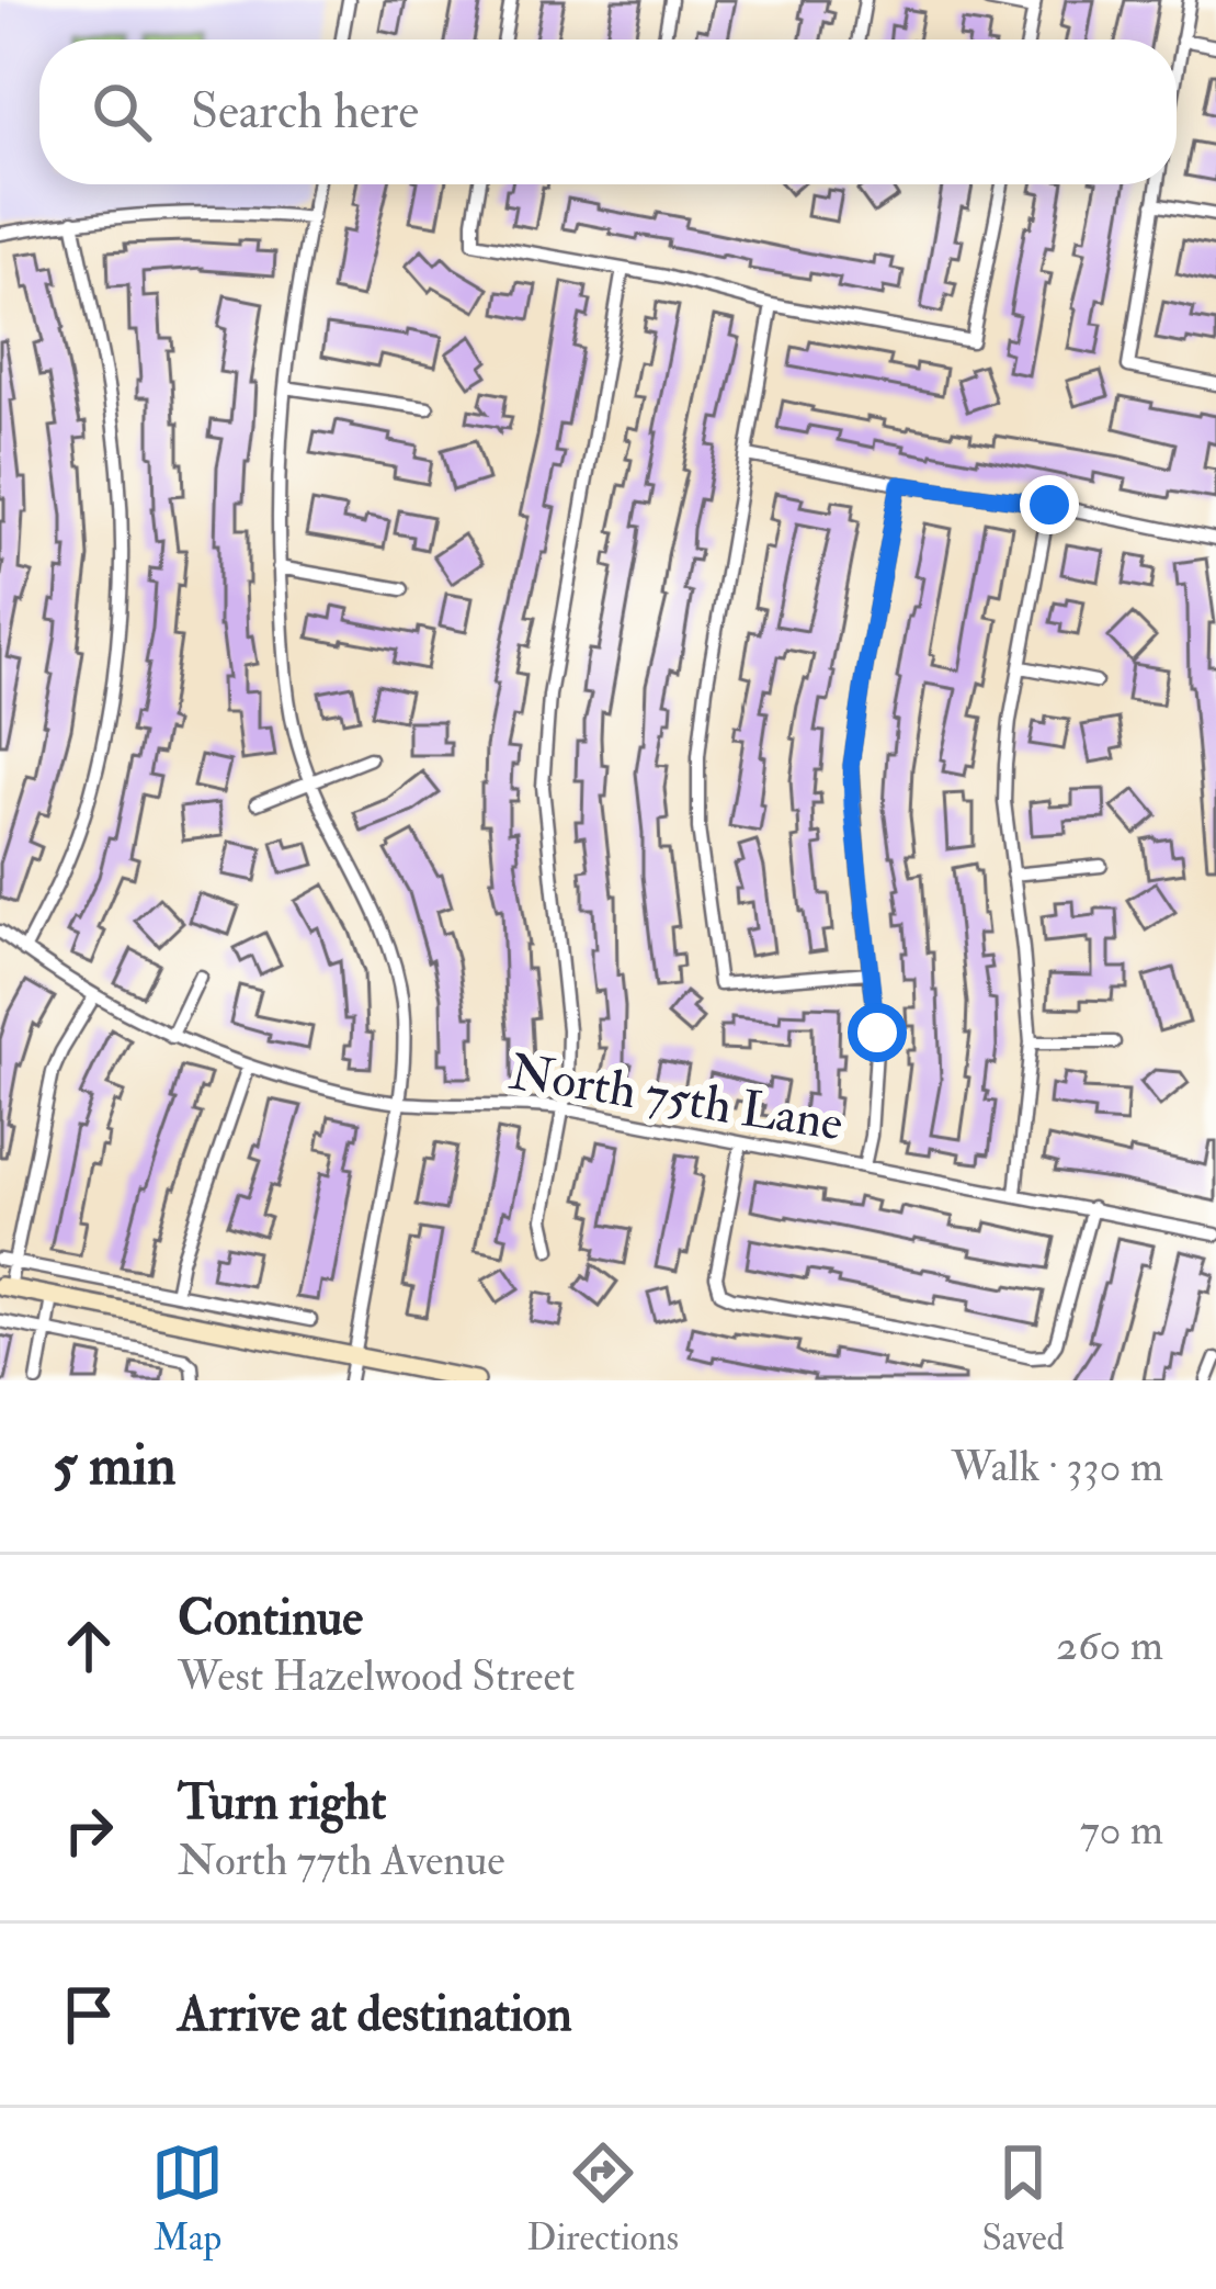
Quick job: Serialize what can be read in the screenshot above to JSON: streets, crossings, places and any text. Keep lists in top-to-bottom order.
{
  "streets": {
    "street": ["North 75th Lane"]
  },
  "page": {
    "search": "Search here",
    "heading": ["5 min", "Walk · 330 m"],
    "list": [
      ["Continue", "West Hazelwood Street", "260 m"],
      ["Turn right", "North 77th Avenue", "70 m"],
      "Arrive at destination"
    ],
    "nav": ["Map", "Directions", "Saved"]
  }
}
